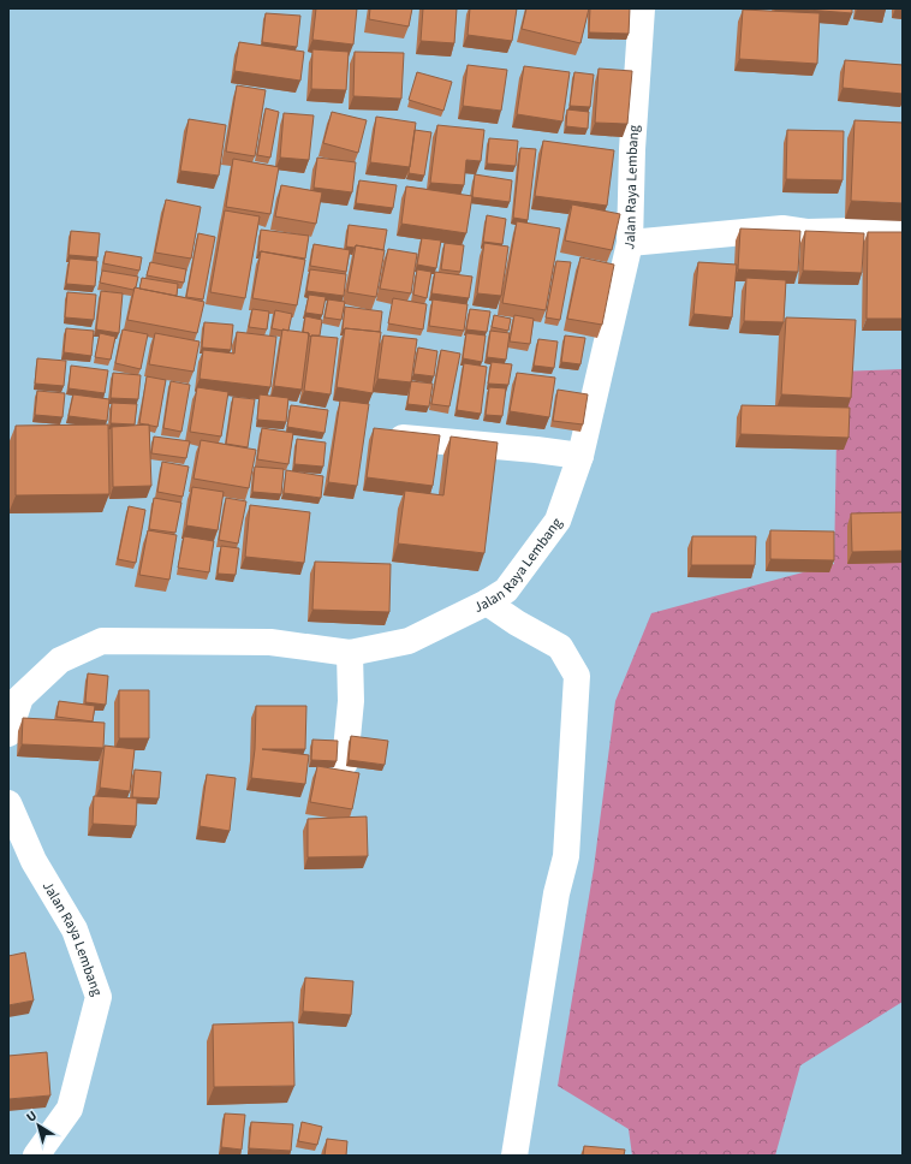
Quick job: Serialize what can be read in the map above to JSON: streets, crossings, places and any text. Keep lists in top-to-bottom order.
{
  "streets": {
    "main road": ["Jalan Raya Lembang"]
  },
  "north": "top left"
}
